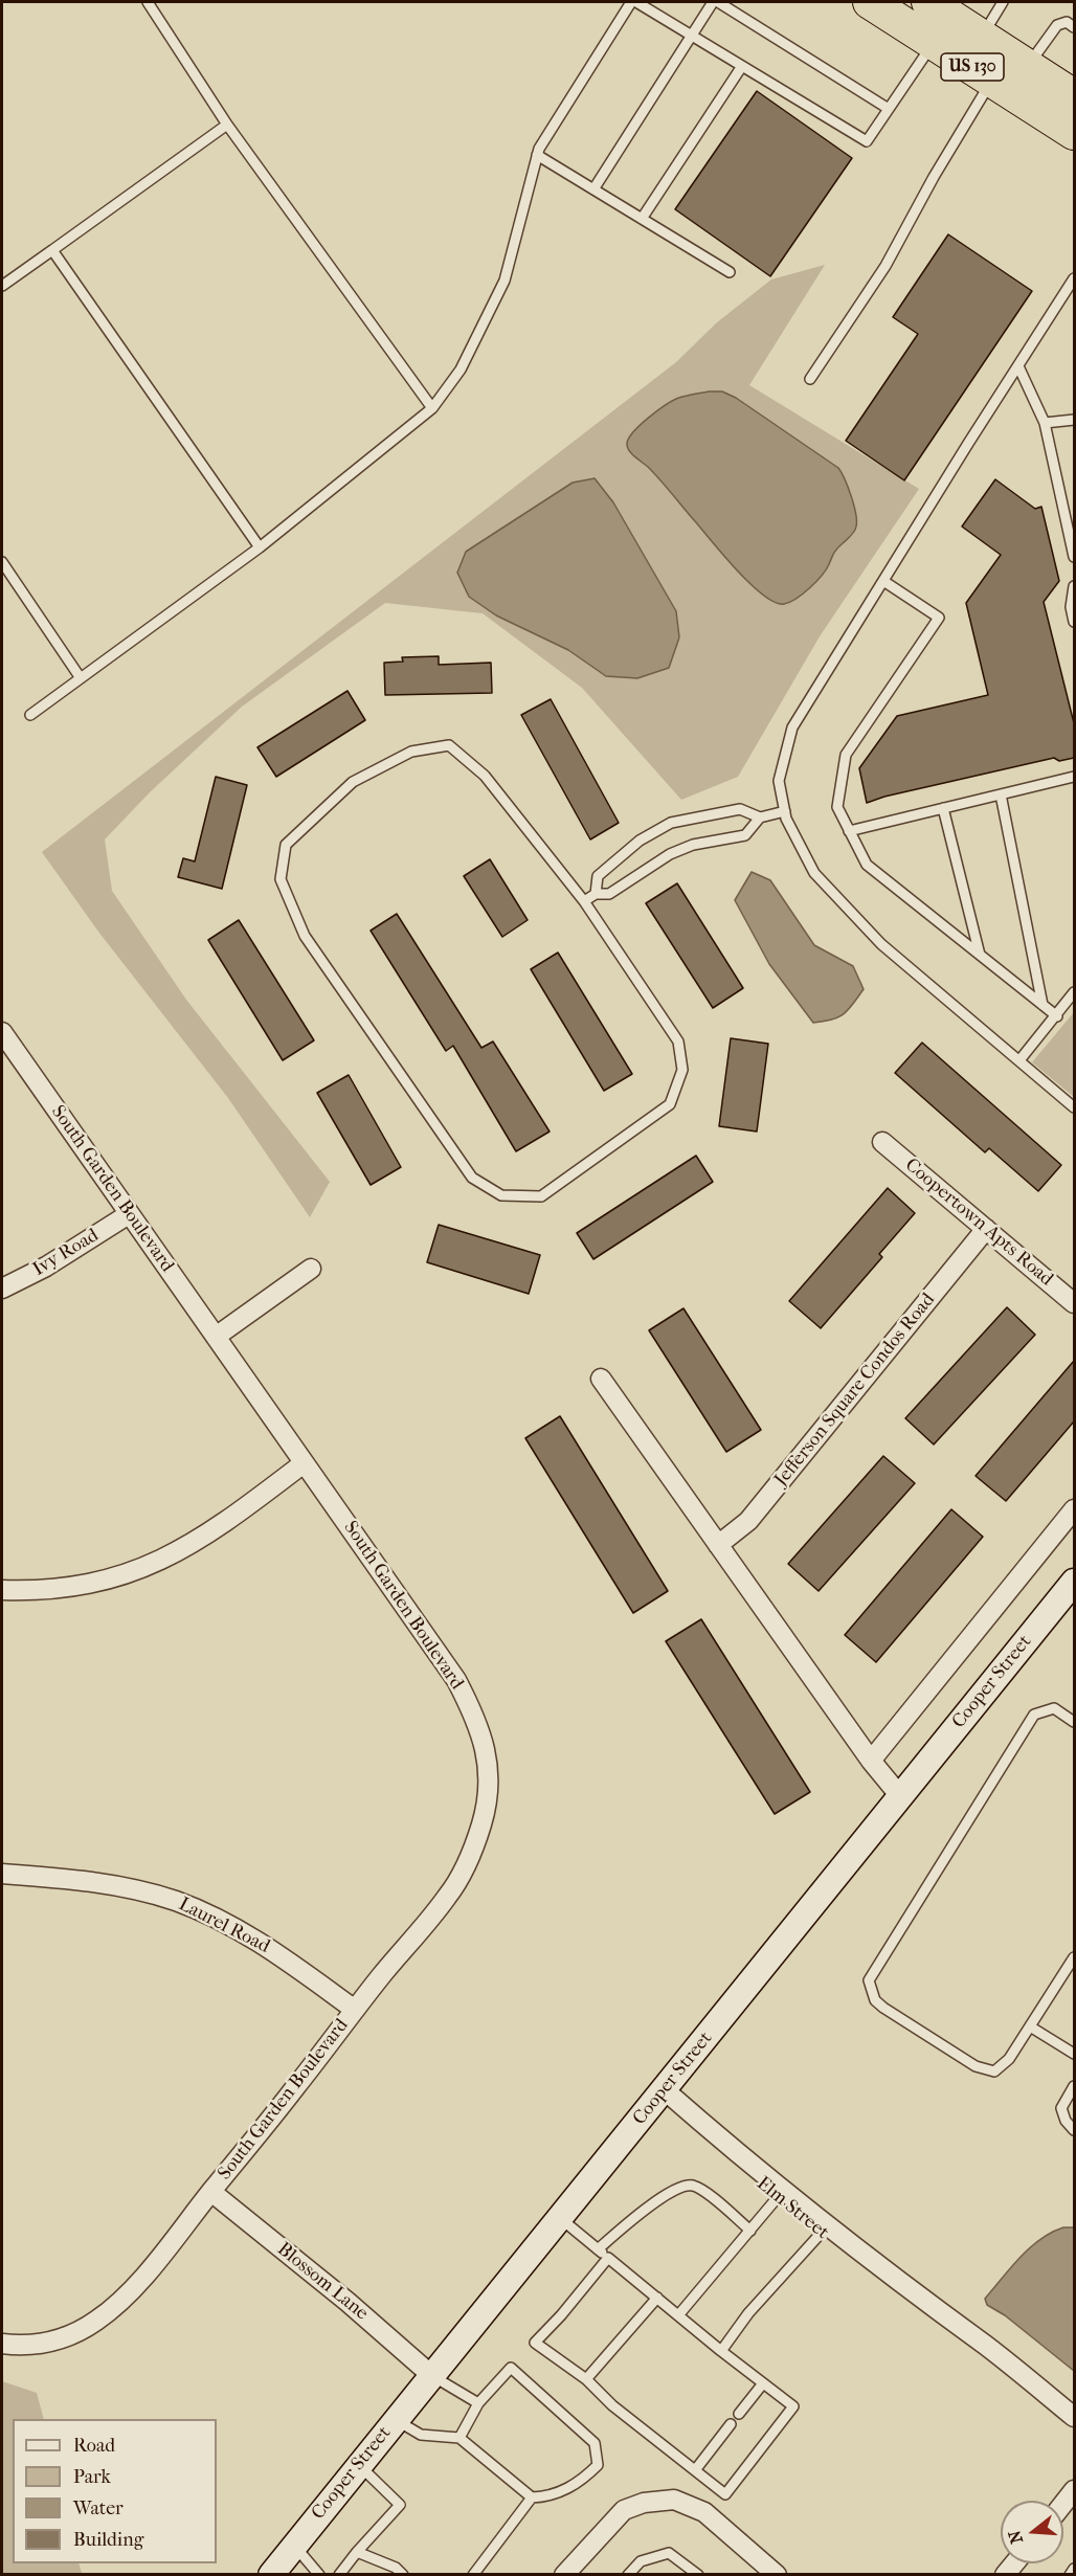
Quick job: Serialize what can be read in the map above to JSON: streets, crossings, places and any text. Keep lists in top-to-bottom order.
{
  "streets": {
    "highway": ["US 130"],
    "street": [
      "South Garden Boulevard",
      "Coopertown Apts Road",
      "Ivy Road",
      "Jefferson Square Condos Road",
      "Cooper Street",
      "Laurel Road",
      "Elm Street",
      "Blossom Lane"
    ]
  },
  "crossings": [
    ["South Garden Boulevard", "Ivy Road"],
    ["South Garden Boulevard", "Laurel Road"],
    ["South Garden Boulevard", "Blossom Lane"],
    ["Coopertown Apts Road", "Jefferson Square Condos Road"],
    ["Cooper Street", "Elm Street"],
    ["Cooper Street", "Blossom Lane"]
  ],
  "legend": [
    "Road",
    "Park",
    "Water",
    "Building"
  ],
  "north": "left"
}
